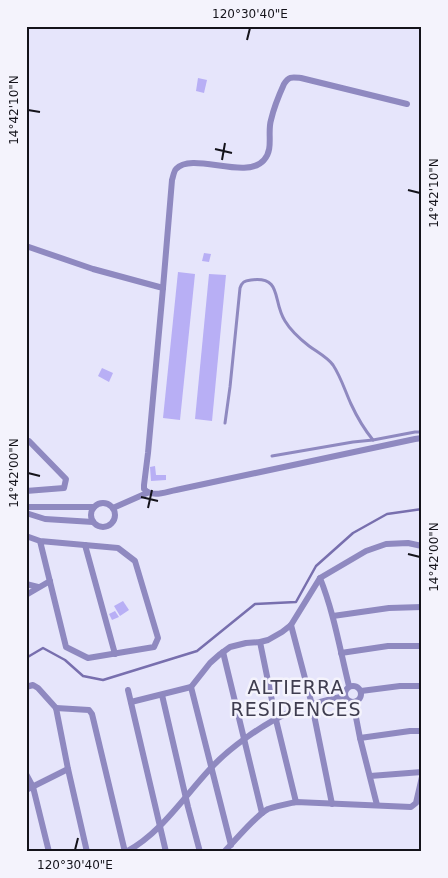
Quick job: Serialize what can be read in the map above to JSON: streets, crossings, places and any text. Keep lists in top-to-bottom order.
{
  "districts": ["ALTIERRA RESIDENCES"],
  "coordinates": ["120°30'40\"E", "14°42'10\"N", "14°42'00\"N"]
}
